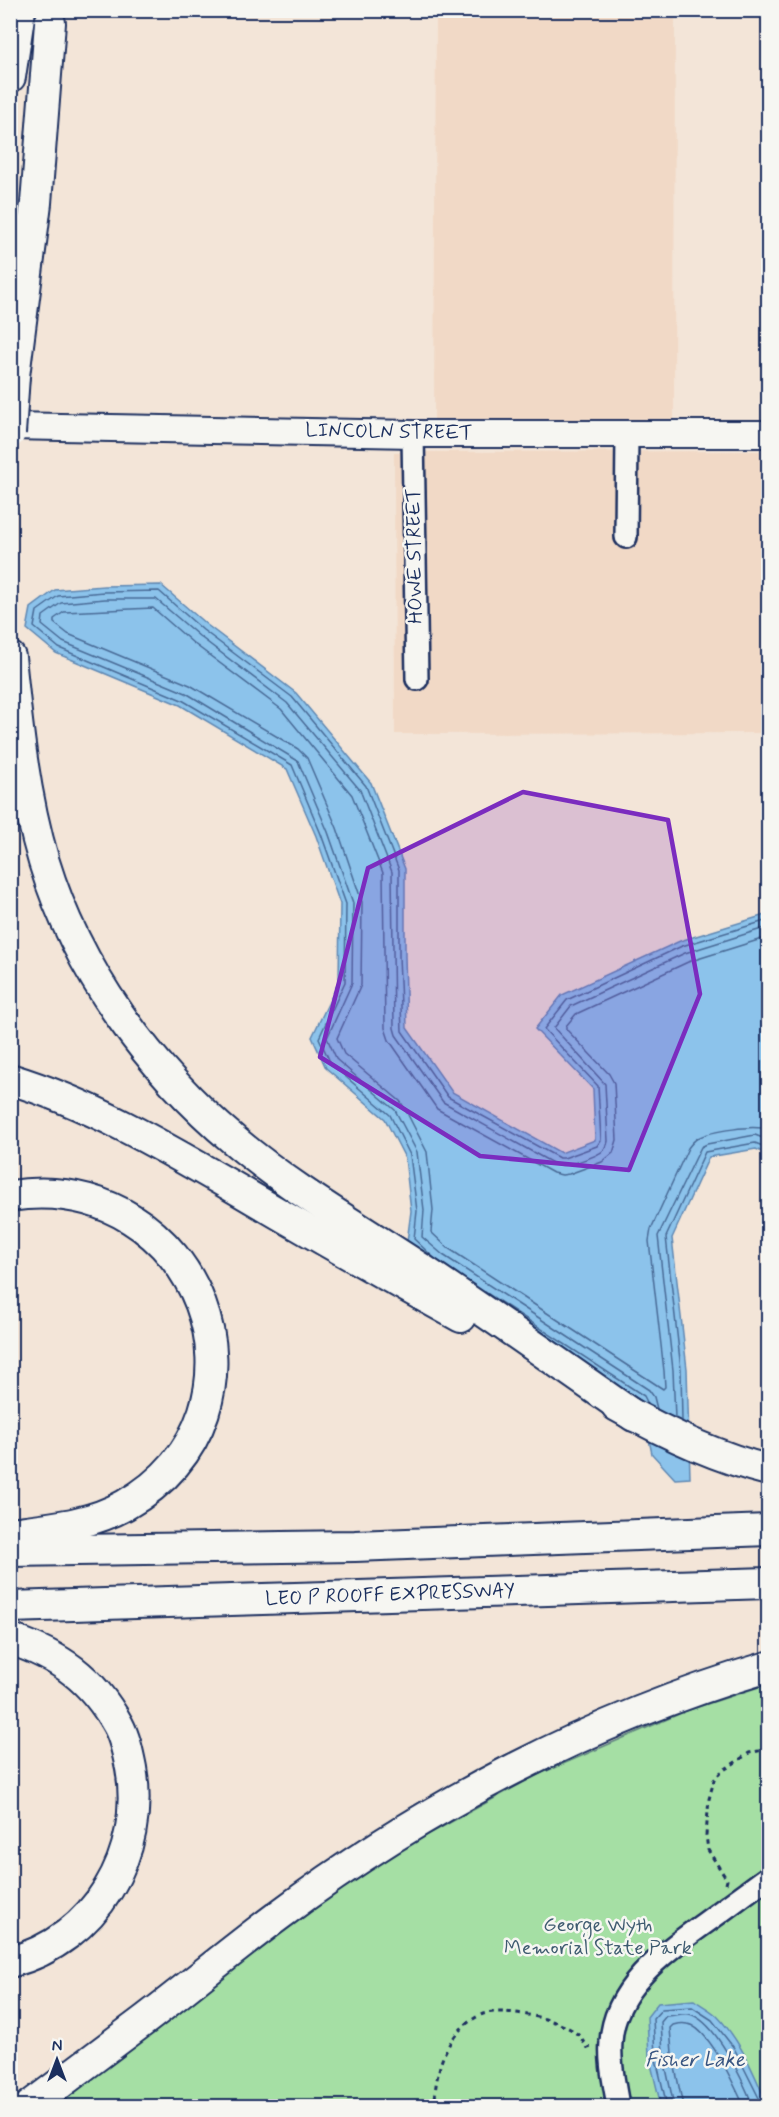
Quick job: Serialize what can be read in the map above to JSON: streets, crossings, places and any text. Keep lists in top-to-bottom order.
{
  "streets": {
    "highway": ["LEO P ROOFF EXPRESSWAY"],
    "main road": ["LINCOLN STREET"],
    "street": ["HOWE STREET"]
  },
  "crossings": [
    ["LINCOLN STREET", "HOWE STREET"]
  ],
  "water": ["Fisher Lake"],
  "parks": ["George Wyth Memorial State Park"],
  "north": "top"
}
